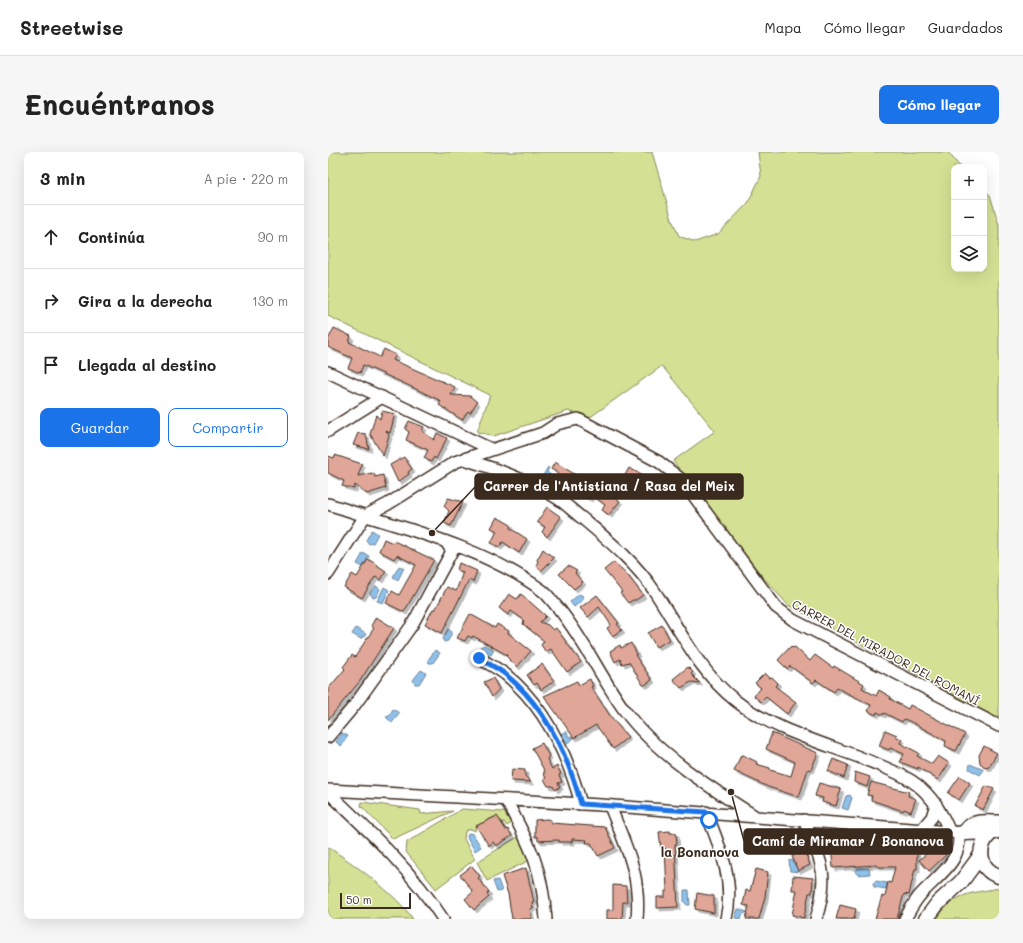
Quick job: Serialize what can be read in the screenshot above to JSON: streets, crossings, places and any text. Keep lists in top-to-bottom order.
{
  "streets": {
    "street": ["CARRER DEL MIRADOR DEL ROMANÍ"]
  },
  "districts": ["la Bonanova"],
  "places": ["Carrer de l'Antistiana / Rasa del Meix", "Camí de Miramar / Bonanova"],
  "scale_bar": "50 m",
  "page": {
    "header": "Streetwise",
    "nav": ["Mapa", "Cómo llegar", "Guardados"],
    "buttons": [
      "Cómo llegar",
      ["Guardar", "Compartir"]
    ],
    "title": "Encuéntranos",
    "heading": ["3 min", "A pie · 220 m"],
    "map_buttons": ["+", "−"],
    "list": [
      ["Continúa", "90 m"],
      ["Gira a la derecha", "130 m"],
      "Llegada al destino"
    ],
    "scale": "50 m"
  }
}
